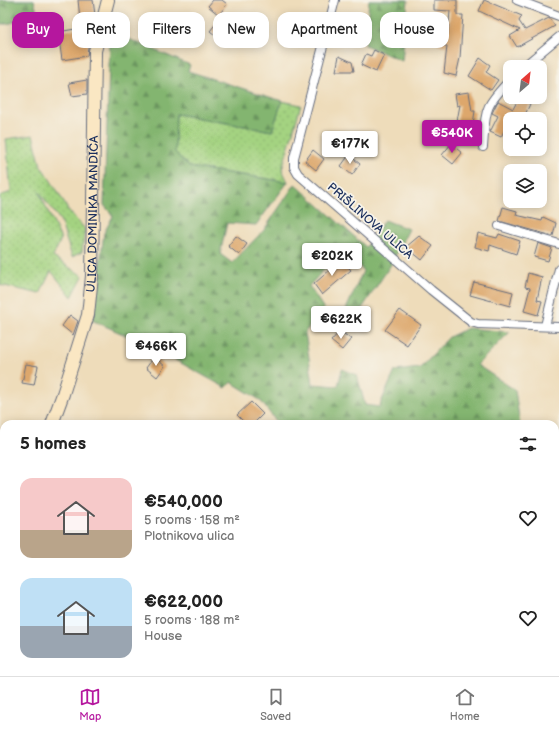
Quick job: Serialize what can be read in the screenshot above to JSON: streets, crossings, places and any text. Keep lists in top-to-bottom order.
{
  "streets": {
    "street": ["ULICA DOMINIKA MANDIĆA", "PRIŠLINOVA ULICA"]
  },
  "north": "top right",
  "page": {
    "chip": [
      "Buy",
      "Rent",
      "Filters",
      "New",
      "Apartment",
      "House"
    ],
    "price": [
      "€540K",
      "€177K",
      "€202K",
      "€622K",
      "€466K"
    ],
    "heading": "5 homes",
    "list": [
      {
        "name": "€540,000",
        "note": "5 rooms · 158 m² · Plotnikova ulica"
      },
      {
        "name": "€622,000",
        "note": "5 rooms · 188 m² · House"
      }
    ],
    "tabs": ["Map", "Saved", "Home"]
  }
}
